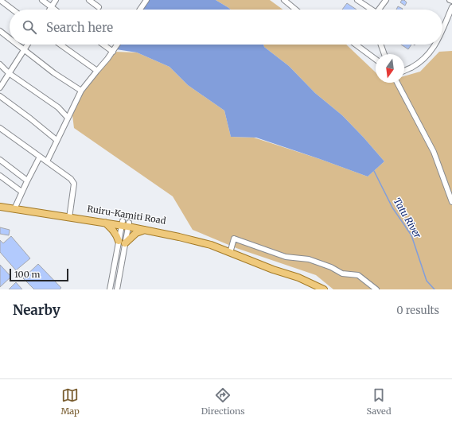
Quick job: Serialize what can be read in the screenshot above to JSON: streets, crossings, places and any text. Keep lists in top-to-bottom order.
{
  "streets": {
    "main road": ["Ruiru-Kamiti Road"]
  },
  "water": ["Tatu River"],
  "scale_bar": "100 m",
  "north": "bottom",
  "page": {
    "search": "Search here",
    "scale": "100 m",
    "heading": ["Nearby", "0 results"],
    "nav": ["Map", "Directions", "Saved"]
  }
}
